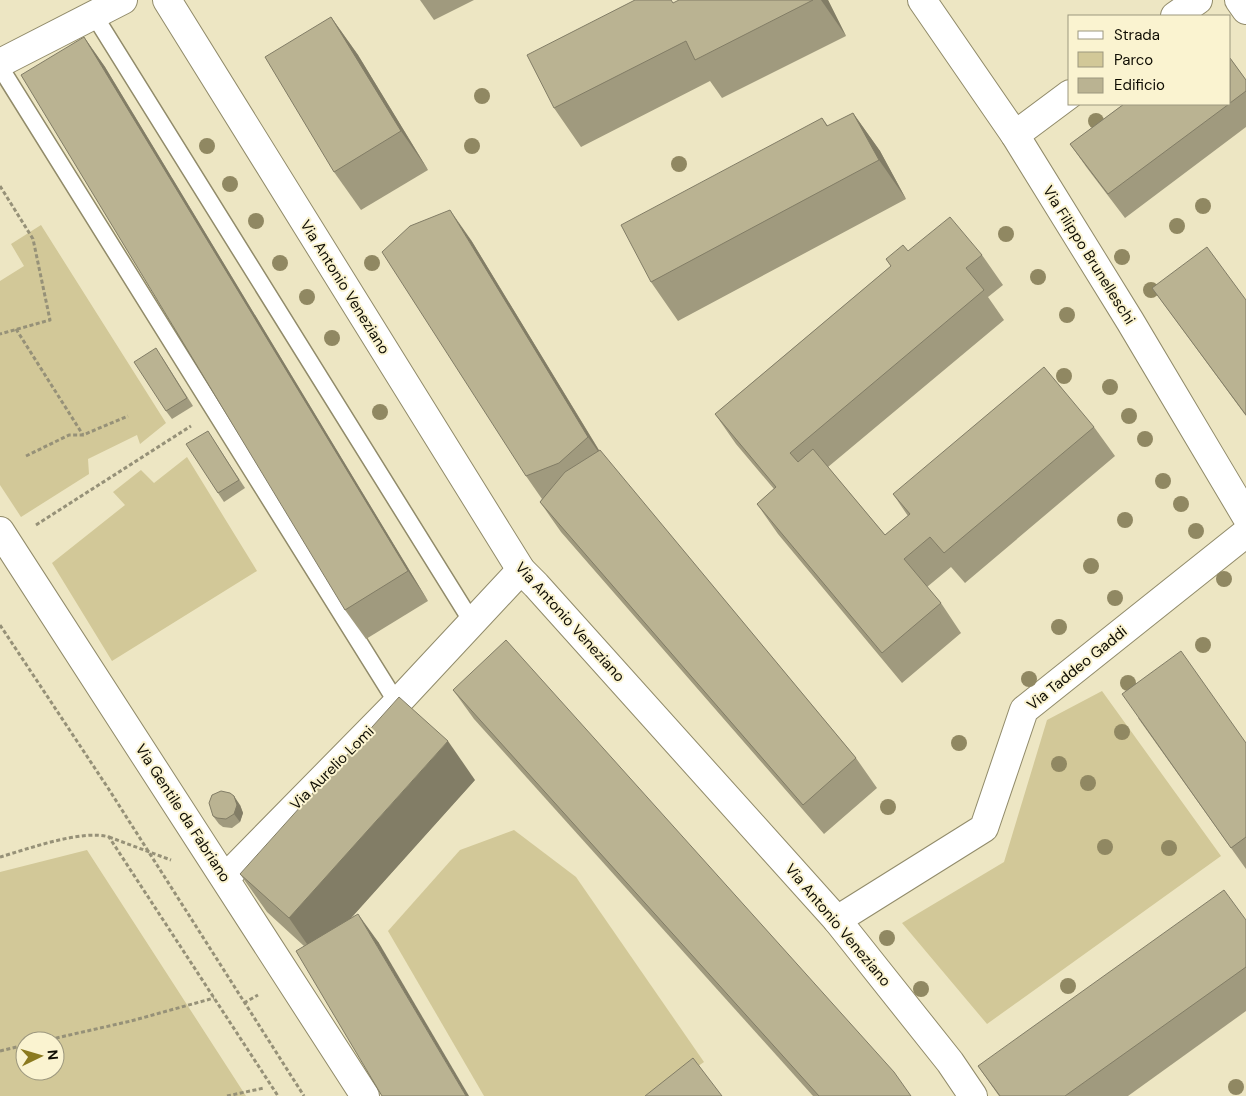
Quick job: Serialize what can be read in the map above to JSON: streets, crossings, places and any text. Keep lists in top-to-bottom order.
{
  "streets": {
    "street": [
      "Via Filippo Brunelleschi",
      "Via Antonio Veneziano",
      "Via Taddeo Gaddi",
      "Via Aurelio Lomi",
      "Via Gentile da Fabriano"
    ]
  },
  "crossings": [
    ["Via Antonio Veneziano", "Via Taddeo Gaddi"],
    ["Via Antonio Veneziano", "Via Aurelio Lomi"],
    ["Via Aurelio Lomi", "Via Gentile da Fabriano"]
  ],
  "legend": ["Strada", "Parco", "Edificio"],
  "north": "right"
}
